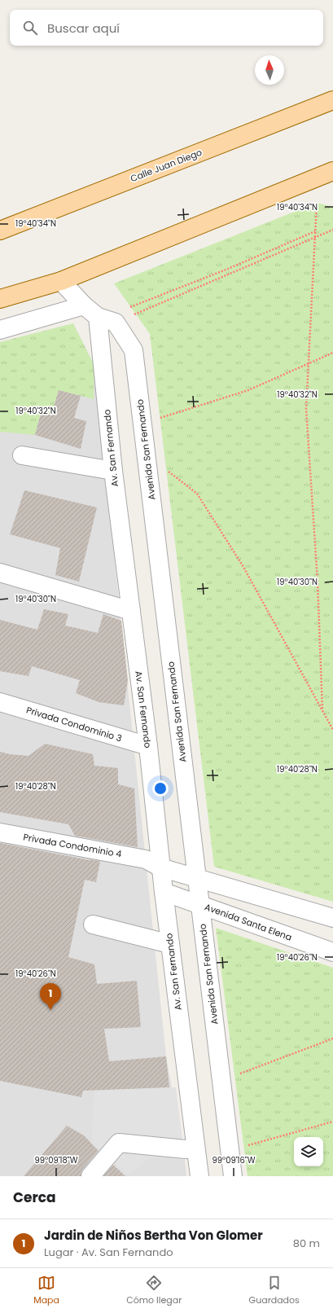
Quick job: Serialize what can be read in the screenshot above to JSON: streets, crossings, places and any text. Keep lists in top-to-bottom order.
{
  "streets": {
    "main road": ["Calle Juan Diego"],
    "street": [
      "Av. San Fernando",
      "Avenida San Fernando",
      "Privada Condominio 3",
      "Privada Condominio 4",
      "Avenida Santa Elena"
    ]
  },
  "crossings": [
    ["Av. San Fernando", "Privada Condominio 3"],
    ["Av. San Fernando", "Privada Condominio 4"],
    ["Av. San Fernando", "Avenida Santa Elena"],
    ["Avenida San Fernando", "Avenida Santa Elena"]
  ],
  "north": "top",
  "page": {
    "search": "Buscar aquí",
    "pins": "1",
    "heading": "Cerca",
    "list": [
      {
        "mark": "1",
        "name": "Jardin de Niños Bertha Von Glomer",
        "note": "Lugar · Av. San Fernando",
        "value": "80 m"
      }
    ],
    "nav": ["Mapa", "Cómo llegar", "Guardados"]
  },
  "coordinates": [
    "19°40'34\"N",
    "19°40'32\"N",
    "19°40'30\"N",
    "19°40'28\"N",
    "19°40'26\"N",
    "99°09'18\"W",
    "99°09'16\"W"
  ]
}
